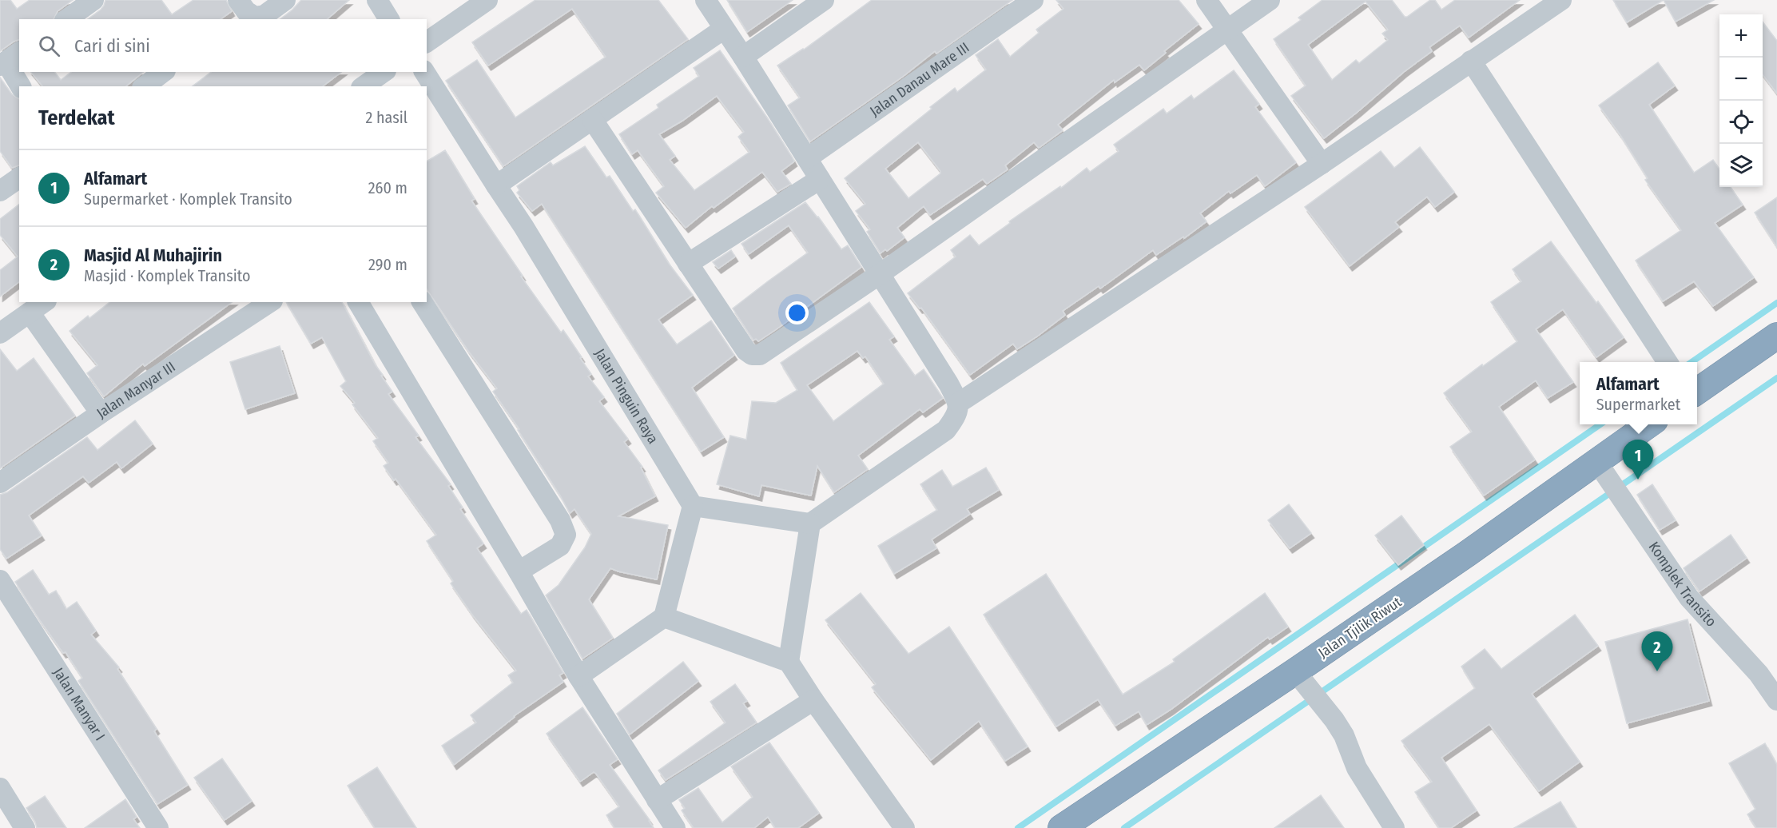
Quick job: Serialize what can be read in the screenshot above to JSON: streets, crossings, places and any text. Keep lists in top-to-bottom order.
{
  "streets": {
    "highway": ["Jalan Tjilik Riwut"],
    "street": [
      "Jalan Danau Mare III",
      "Jalan Manyar III",
      "Jalan Pinguin Raya",
      "Komplek Transito",
      "Jalan Manyar I"
    ]
  },
  "crossings": [
    ["Komplek Transito", "Jalan Tjilik Riwut"]
  ],
  "page": {
    "map_buttons": ["+", "−"],
    "search": "Cari di sini",
    "heading": ["Terdekat", "2 hasil"],
    "list": [
      {
        "mark": "1",
        "name": "Alfamart",
        "note": "Supermarket · Komplek Transito",
        "value": "260 m"
      },
      {
        "mark": "2",
        "name": "Masjid Al Muhajirin",
        "note": "Masjid · Komplek Transito",
        "value": "290 m"
      }
    ],
    "popup": ["Alfamart", "Supermarket"],
    "pins": ["1", "2"]
  }
}
